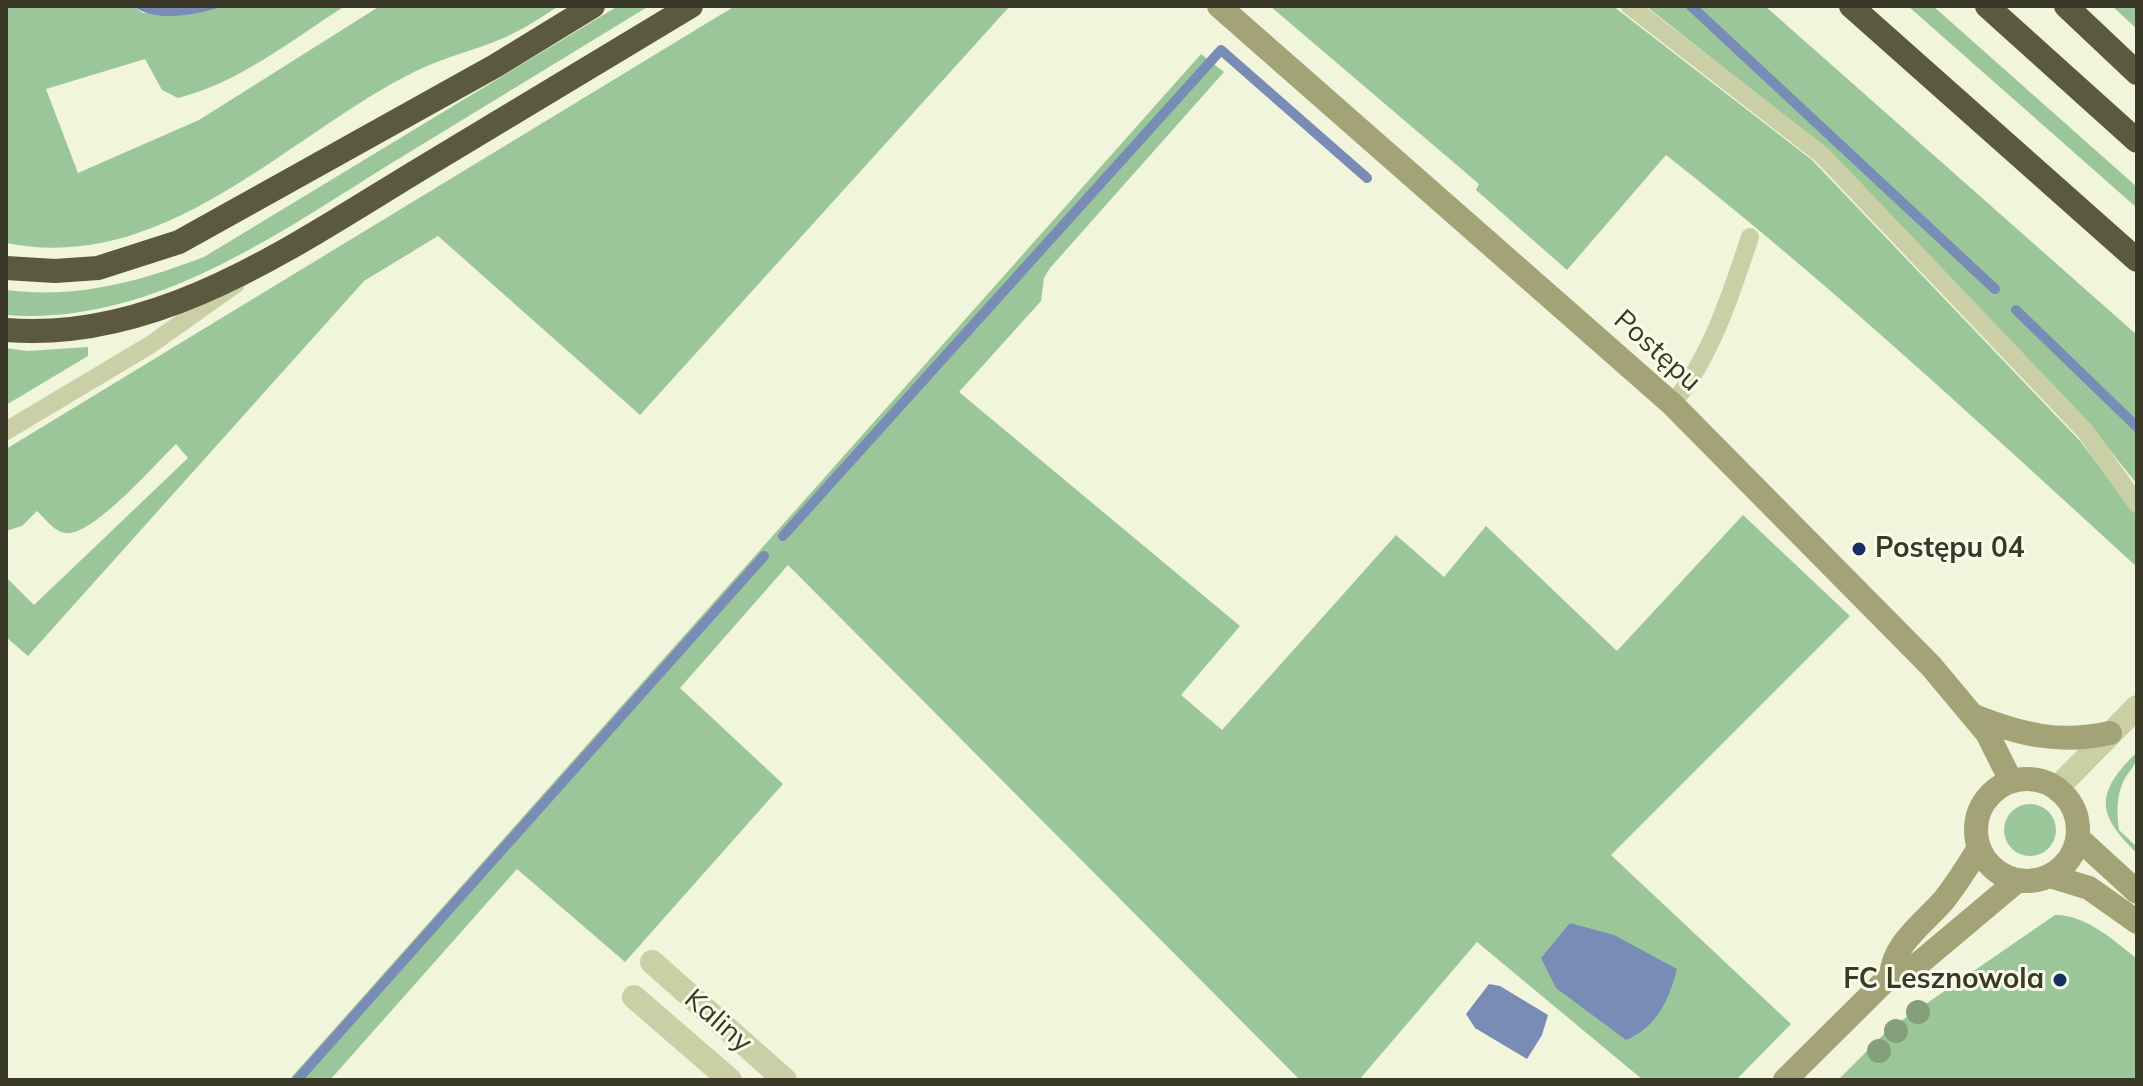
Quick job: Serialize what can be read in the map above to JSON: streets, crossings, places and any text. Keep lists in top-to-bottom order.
{
  "streets": {
    "street": ["Postępu", "Kaliny"]
  },
  "places": ["Postępu 04", "FC Lesznowola"]
}
